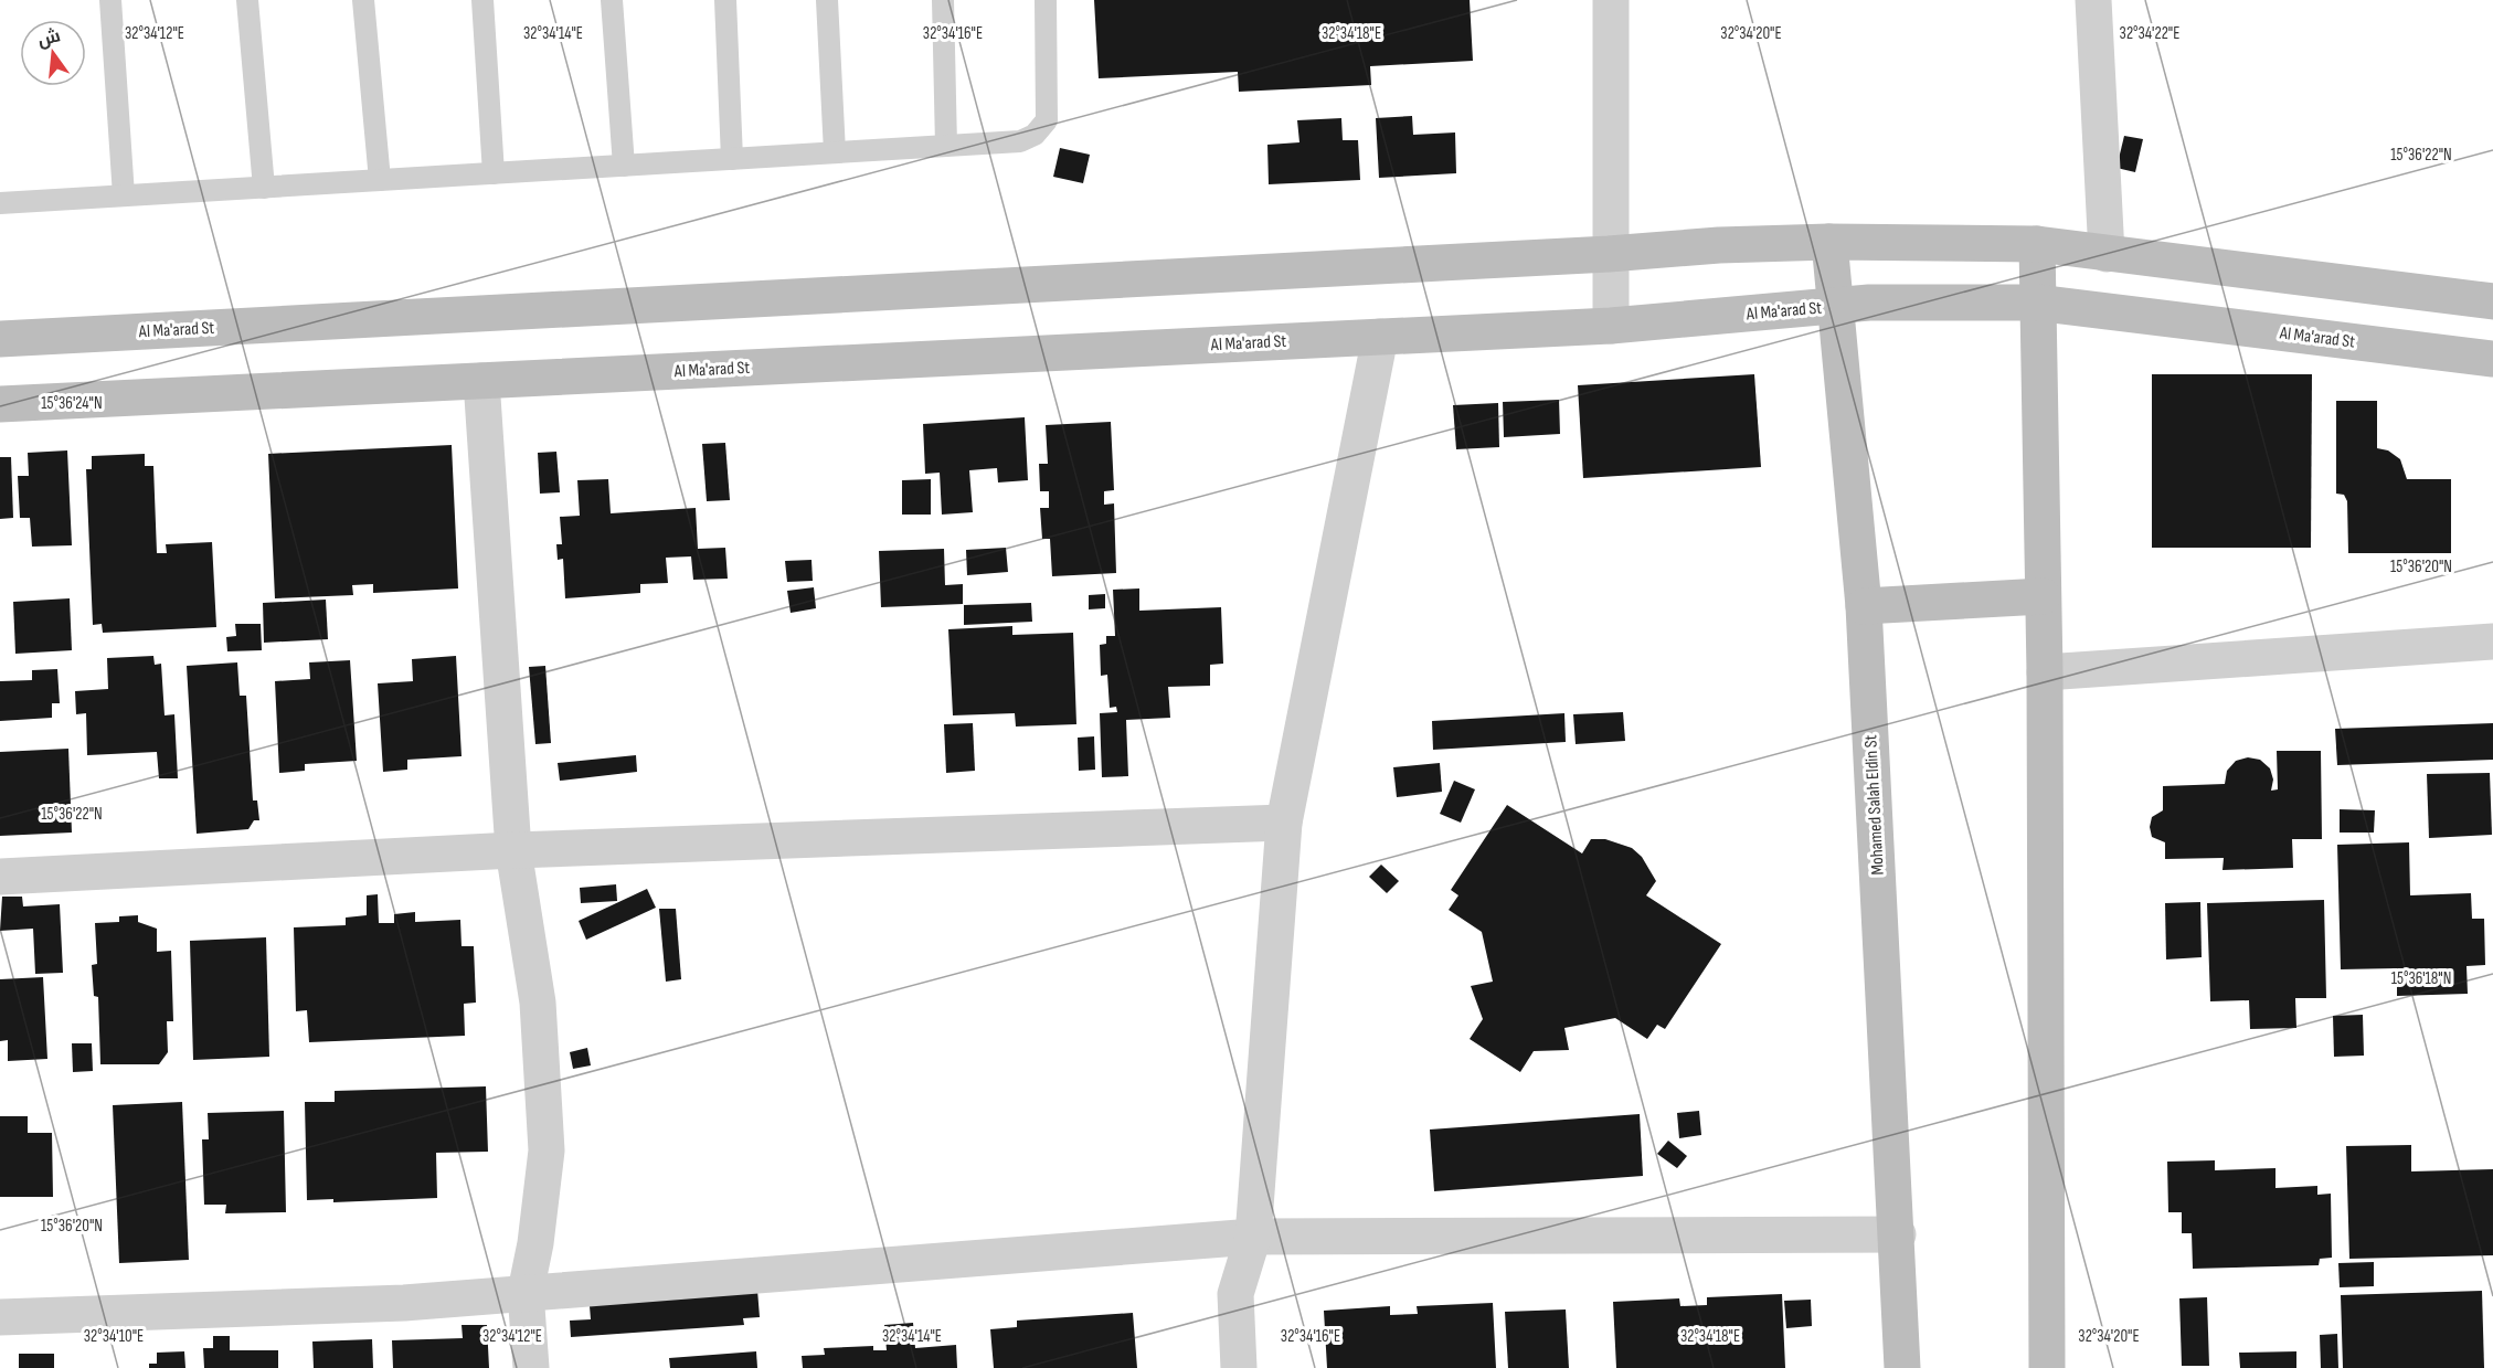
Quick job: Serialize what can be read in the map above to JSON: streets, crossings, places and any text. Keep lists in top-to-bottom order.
{
  "streets": {
    "main road": ["Al Ma'arad St", "Mohamed Salah Eldin St"]
  },
  "crossings": [
    ["Al Ma'arad St", "Mohamed Salah Eldin St"]
  ],
  "north": "top",
  "coordinates": [
    "32°34'12\"E",
    "32°34'14\"E",
    "32°34'16\"E",
    "32°34'18\"E",
    "32°34'20\"E",
    "32°34'22\"E",
    "15°36'22\"N",
    "15°36'24\"N",
    "15°36'20\"N",
    "15°36'18\"N",
    "32°34'10\"E"
  ]
}
